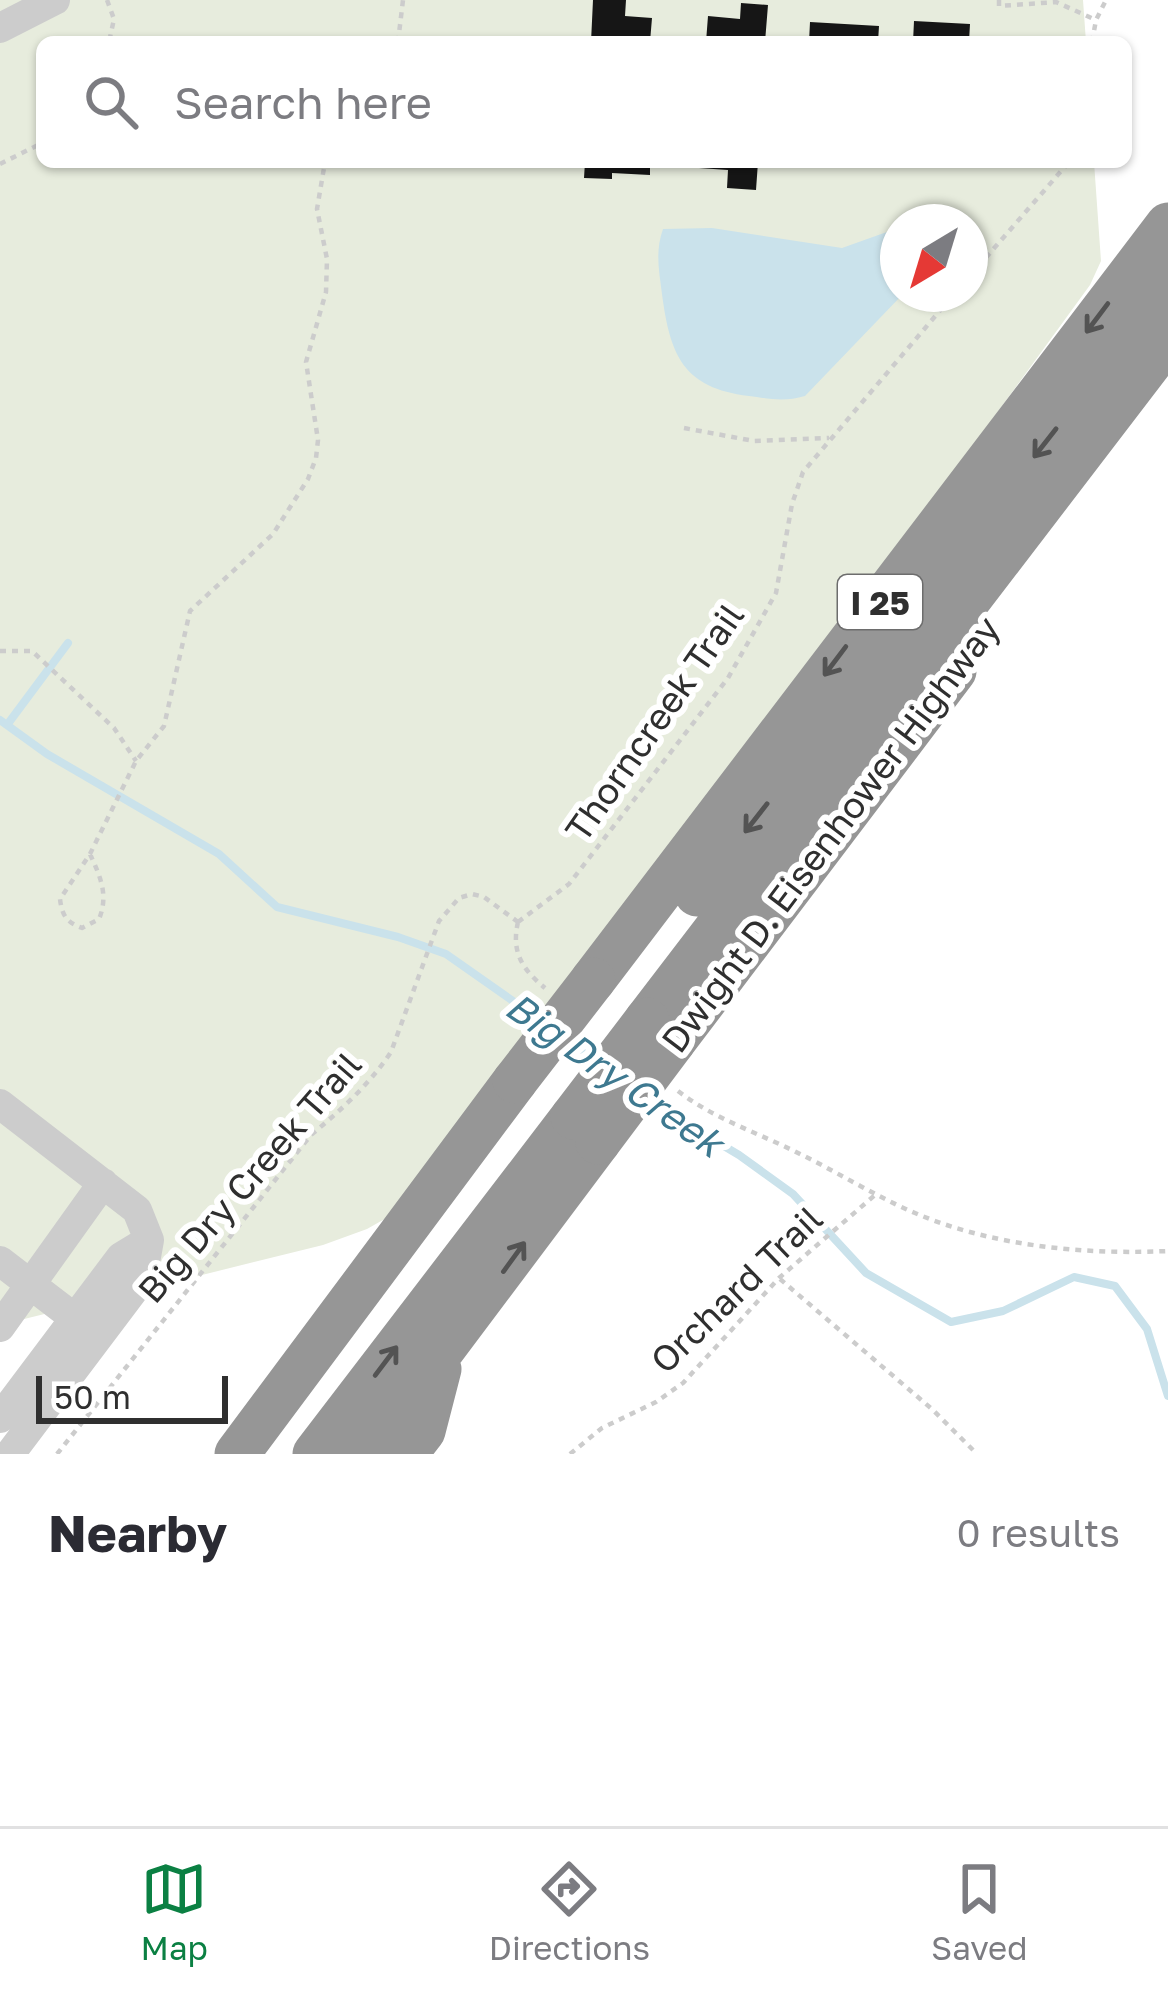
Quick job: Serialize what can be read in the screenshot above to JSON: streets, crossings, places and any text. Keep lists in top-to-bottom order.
{
  "streets": {
    "highway": ["I 25", "Dwight D. Eisenhower Highway"],
    "path": ["Thorncreek Trail", "Big Dry Creek Trail", "Orchard Trail"]
  },
  "crossings": [
    ["Thorncreek Trail", "Big Dry Creek Trail"]
  ],
  "water": ["Big Dry Creek"],
  "scale_bar": "50 m",
  "north": "bottom left",
  "page": {
    "search": "Search here",
    "scale": "50 m",
    "heading": ["Nearby", "0 results"],
    "nav": ["Map", "Directions", "Saved"]
  }
}
